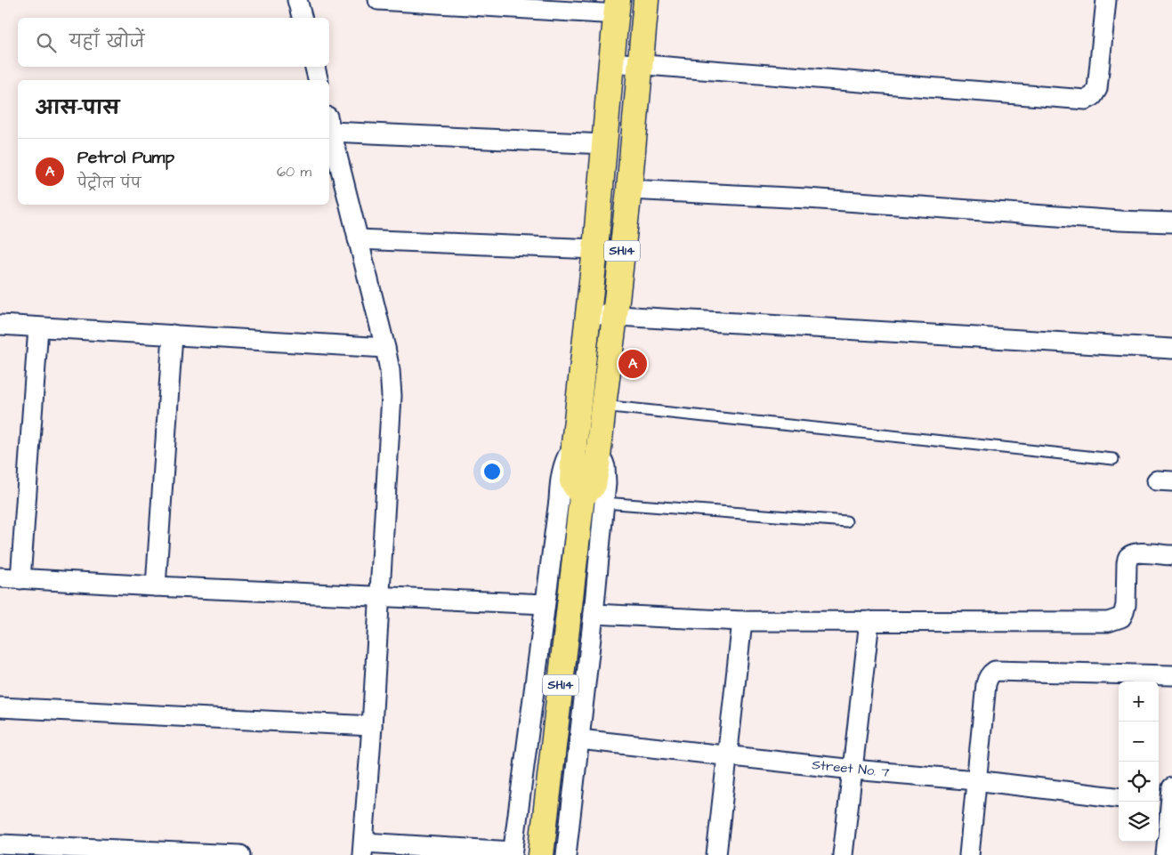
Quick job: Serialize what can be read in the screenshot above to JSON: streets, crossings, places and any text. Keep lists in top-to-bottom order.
{
  "streets": {
    "main road": ["SH14"],
    "street": ["Street No. 7"]
  },
  "page": {
    "search": "यहाँ खोजें",
    "heading": "आस-पास",
    "list": [
      {
        "mark": "A",
        "name": "Petrol Pump",
        "note": "पेट्रोल पंप",
        "value": "60 m"
      }
    ],
    "pins": "A",
    "map_buttons": ["+", "−"]
  }
}
